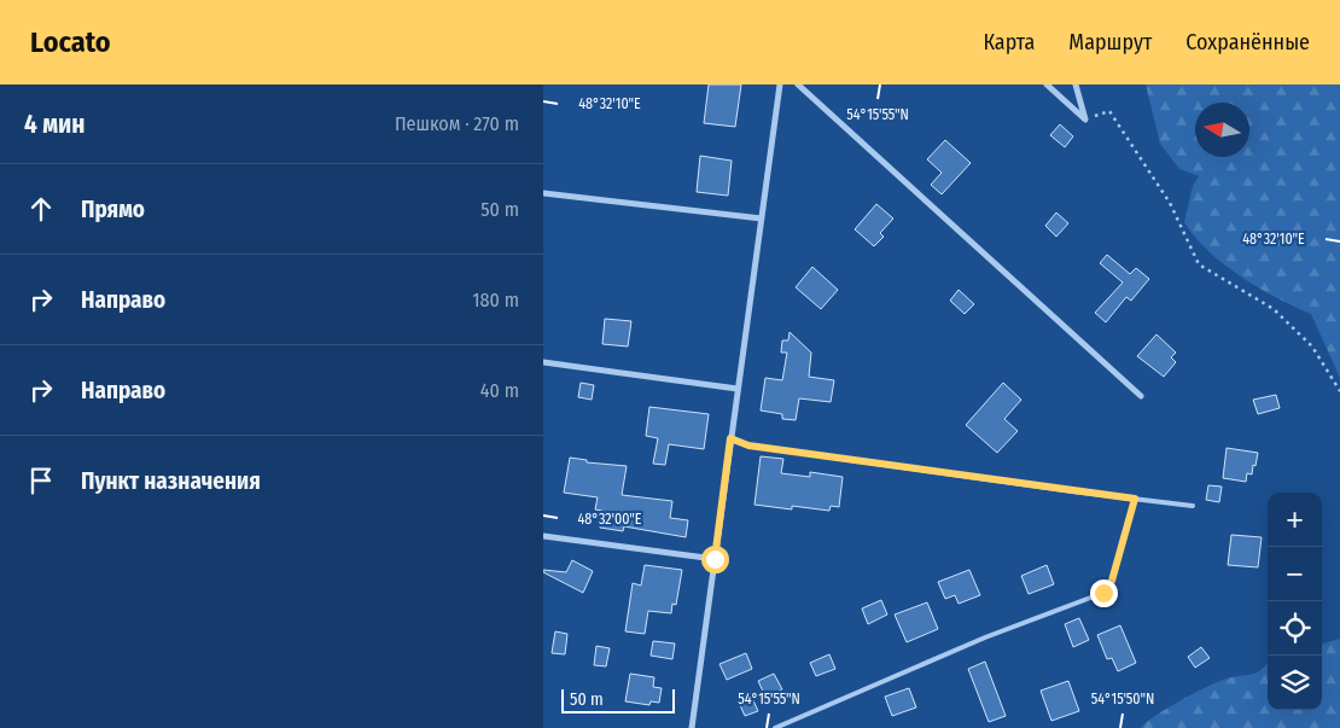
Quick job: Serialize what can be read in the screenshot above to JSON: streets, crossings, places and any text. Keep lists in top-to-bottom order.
{
  "scale_bar": "50 m",
  "north": "left",
  "page": {
    "header": "Locato",
    "nav": ["Карта", "Маршрут", "Сохранённые"],
    "heading": ["4 мин", "Пешком · 270 m"],
    "list": [
      ["Прямо", "50 m"],
      ["Направо", "180 m"],
      ["Направо", "40 m"],
      "Пункт назначения"
    ],
    "map_buttons": ["+", "−"],
    "scale": "50 m"
  },
  "coordinates": [
    "48°32'10\"E",
    "54°15'55\"N",
    "48°32'00\"E",
    "54°15'50\"N"
  ]
}
